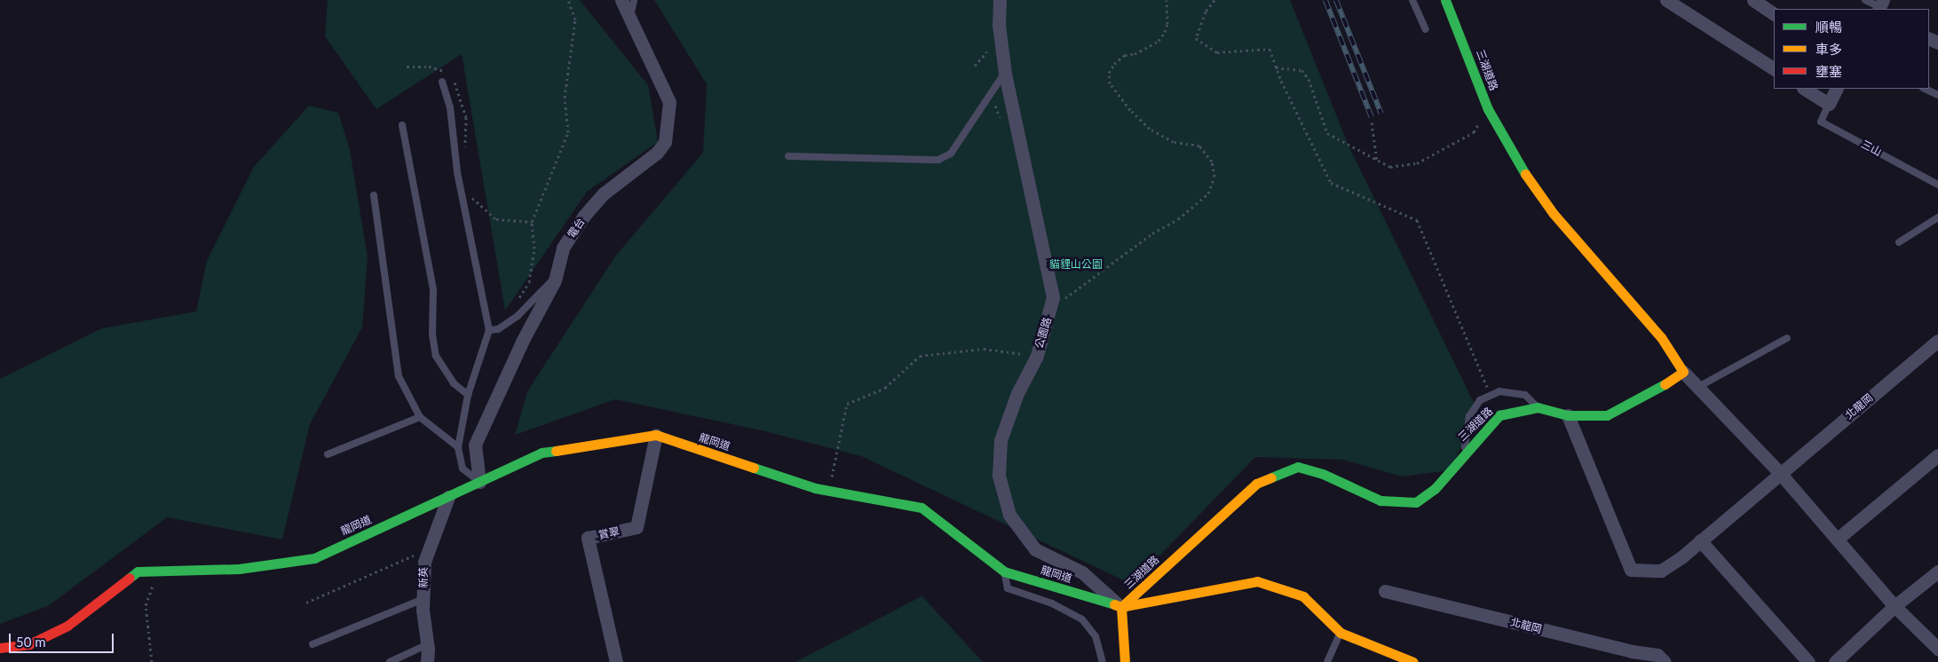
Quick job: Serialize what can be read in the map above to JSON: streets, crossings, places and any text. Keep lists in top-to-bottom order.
{
  "streets": {
    "street": [
      "三湖道路",
      "三山",
      "電台",
      "公園路",
      "北龍岡",
      "龍岡道",
      "賞翠",
      "新英"
    ]
  },
  "crossings": [
    ["三湖道路", "公園路"],
    ["三湖道路", "北龍岡"],
    ["三湖道路", "龍岡道"],
    ["電台", "龍岡道"],
    ["公園路", "龍岡道"],
    ["龍岡道", "賞翠"],
    ["龍岡道", "新英"]
  ],
  "parks": ["貓貍山公園"],
  "legend": ["順暢", "車多", "壅塞"],
  "scale_bar": "50 m"
}
